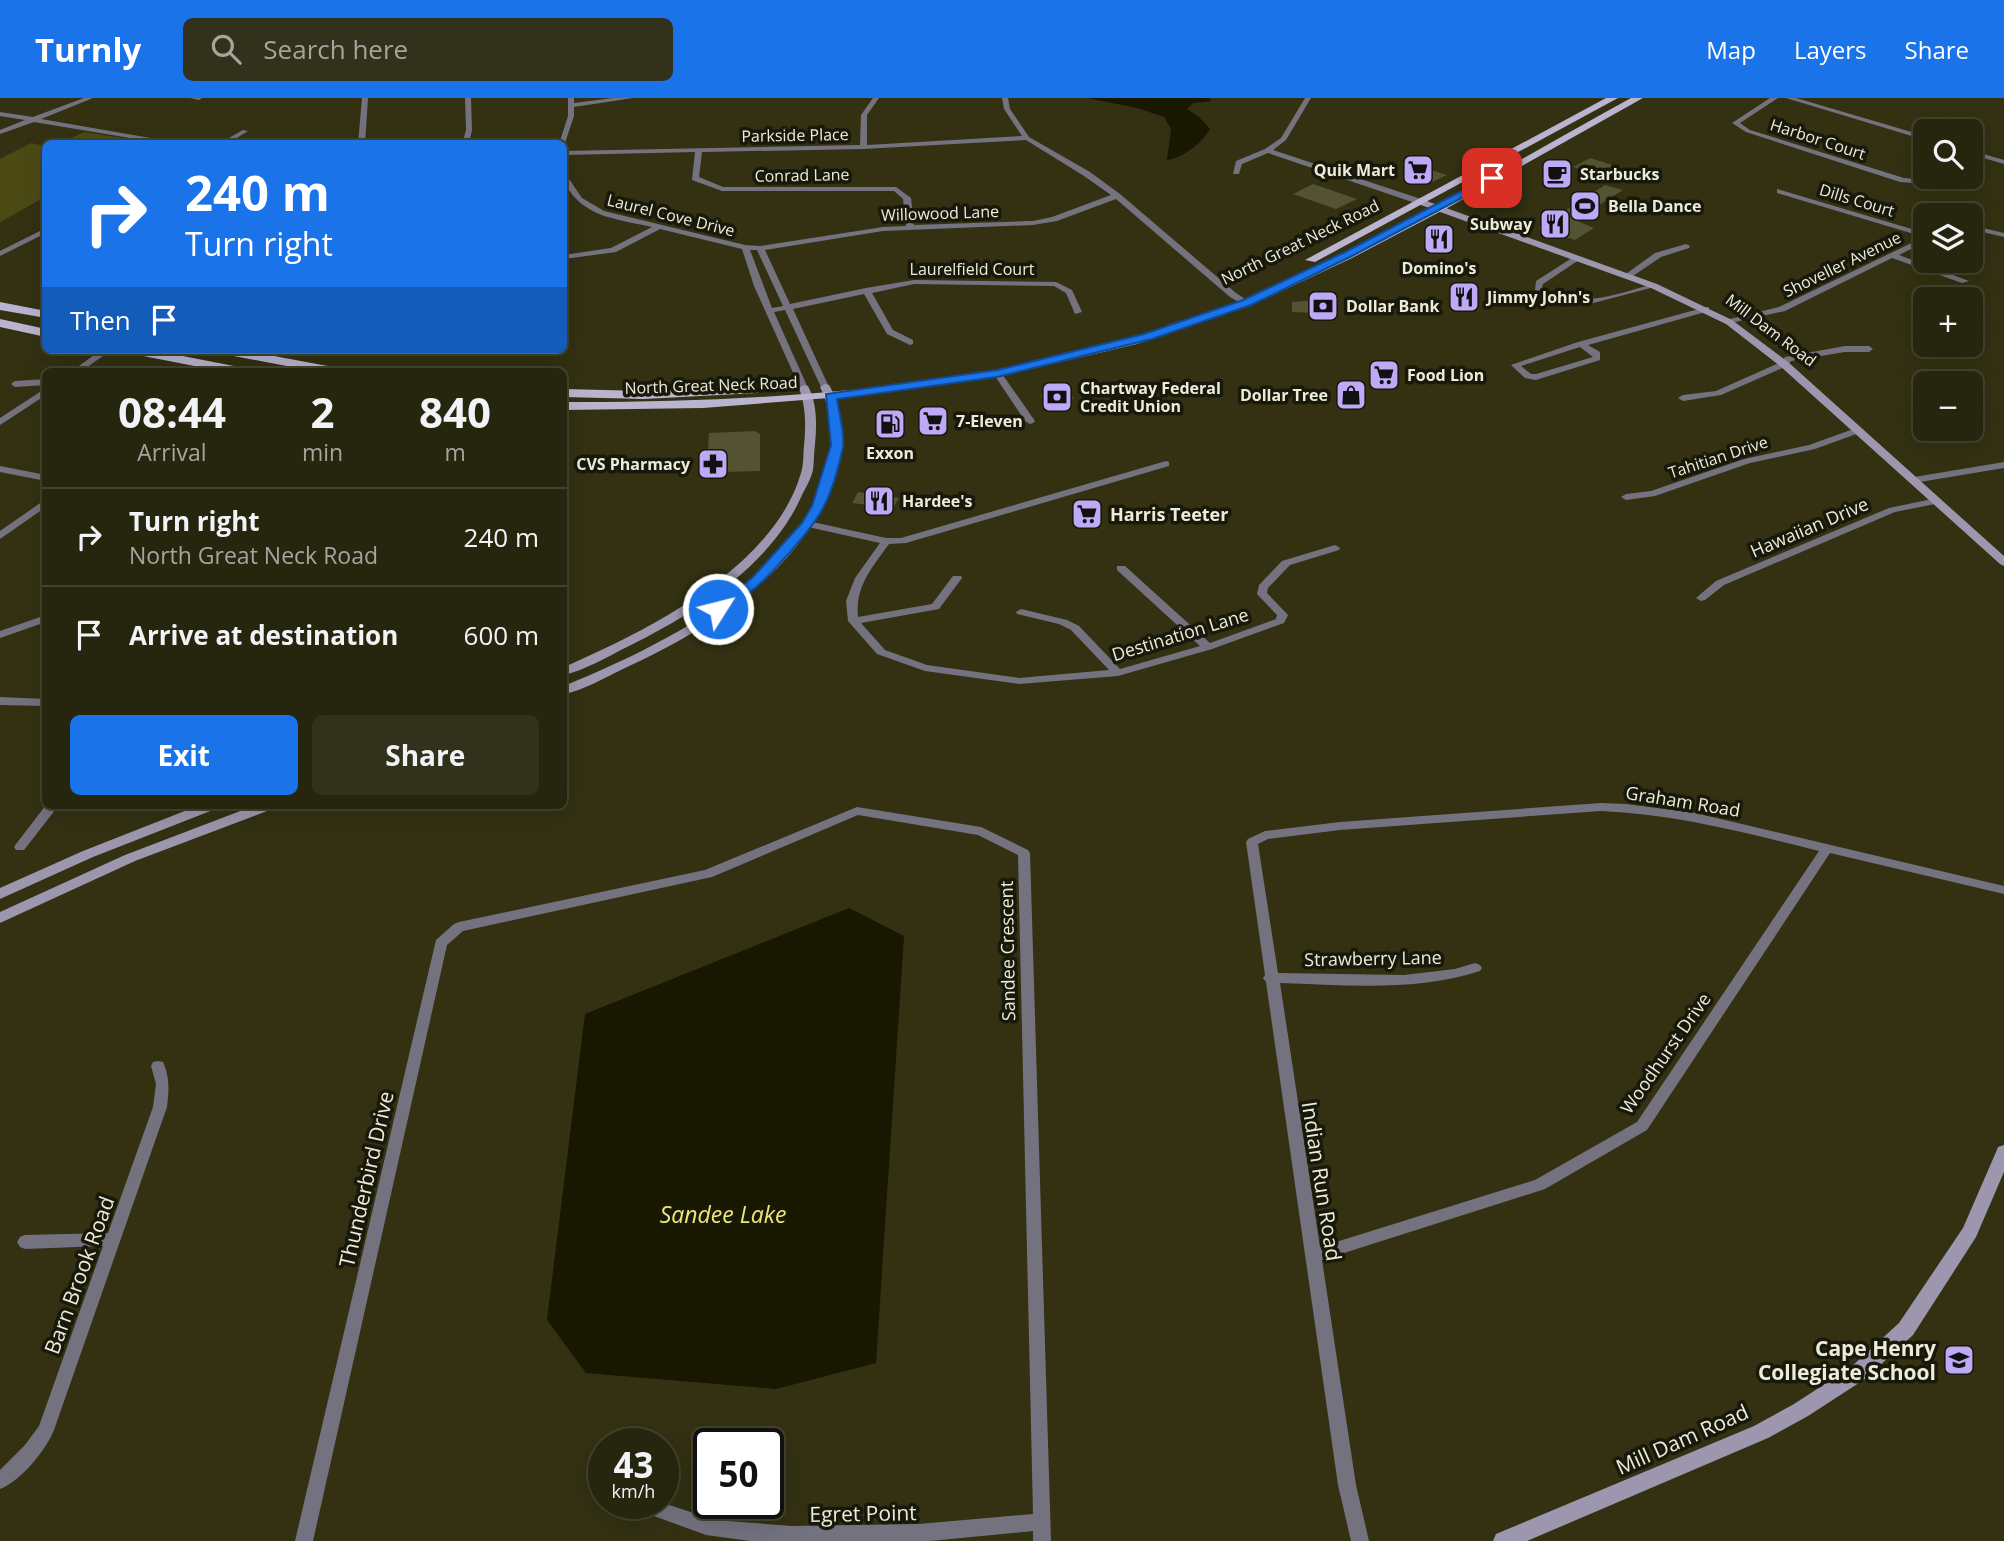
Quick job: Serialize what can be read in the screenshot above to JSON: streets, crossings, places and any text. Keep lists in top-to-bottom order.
{
  "streets": {
    "main road": ["North Great Neck Road", "Mill Dam Road"],
    "street": [
      "Parkside Place",
      "Harbor Court",
      "Conrad Lane",
      "Dills Court",
      "Willowood Lane",
      "Laurel Cove Drive",
      "Shoveller Avenue",
      "Laurelfield Court",
      "Tahitian Drive",
      "Hawaiian Drive",
      "Destination Lane",
      "Graham Road",
      "Sandee Crescent",
      "Strawberry Lane",
      "Woodhurst Drive",
      "Thunderbird Drive",
      "Indian Run Road",
      "Barn Brook Road",
      "Egret Point"
    ]
  },
  "crossings": [
    ["Parkside Place", "Conrad Lane"],
    ["Conrad Lane", "Willowood Lane"],
    ["Willowood Lane", "Laurel Cove Drive"],
    ["Laurel Cove Drive", "North Great Neck Road"],
    ["Laurel Cove Drive", "Laurelfield Court"],
    ["North Great Neck Road", "Mill Dam Road"],
    ["Shoveller Avenue", "Mill Dam Road"],
    ["Mill Dam Road", "Tahitian Drive"],
    ["Mill Dam Road", "Hawaiian Drive"],
    ["Graham Road", "Woodhurst Drive"],
    ["Graham Road", "Indian Run Road"],
    ["Sandee Crescent", "Thunderbird Drive"],
    ["Sandee Crescent", "Egret Point"],
    ["Strawberry Lane", "Indian Run Road"],
    ["Woodhurst Drive", "Indian Run Road"]
  ],
  "water": ["Sandee Lake"],
  "places": {
    "supermarket": [
      "Quik Mart",
      "Food Lion",
      "7-Eleven",
      "Harris Teeter"
    ],
    "cafe": ["Starbucks"],
    "sports": ["Bella Dance"],
    "restaurant": [
      "Subway",
      "Domino's",
      "Jimmy John's",
      "Hardee's"
    ],
    "bank": ["Dollar Bank", "Chartway Federal Credit Union"],
    "shop": ["Dollar Tree"],
    "fuel station": ["Exxon"],
    "pharmacy": ["CVS Pharmacy"],
    "school or university": ["Cape Henry Collegiate School"]
  },
  "page": {
    "header": "Turnly",
    "search": "Search here",
    "nav": ["Map", "Layers", "Share"],
    "map_buttons": ["+", "−"],
    "turn": ["240 m", "Turn right"],
    "then": "Then",
    "eta": [
      "08:44",
      "Arrival",
      "2",
      "min",
      "840",
      "m"
    ],
    "list": [
      {
        "name": "Turn right",
        "note": "North Great Neck Road",
        "value": "240 m"
      },
      {
        "name": "Arrive at destination",
        "value": "600 m"
      }
    ],
    "buttons": ["Exit", "Share"],
    "speed": "43 km/h",
    "limit": "50"
  }
}
